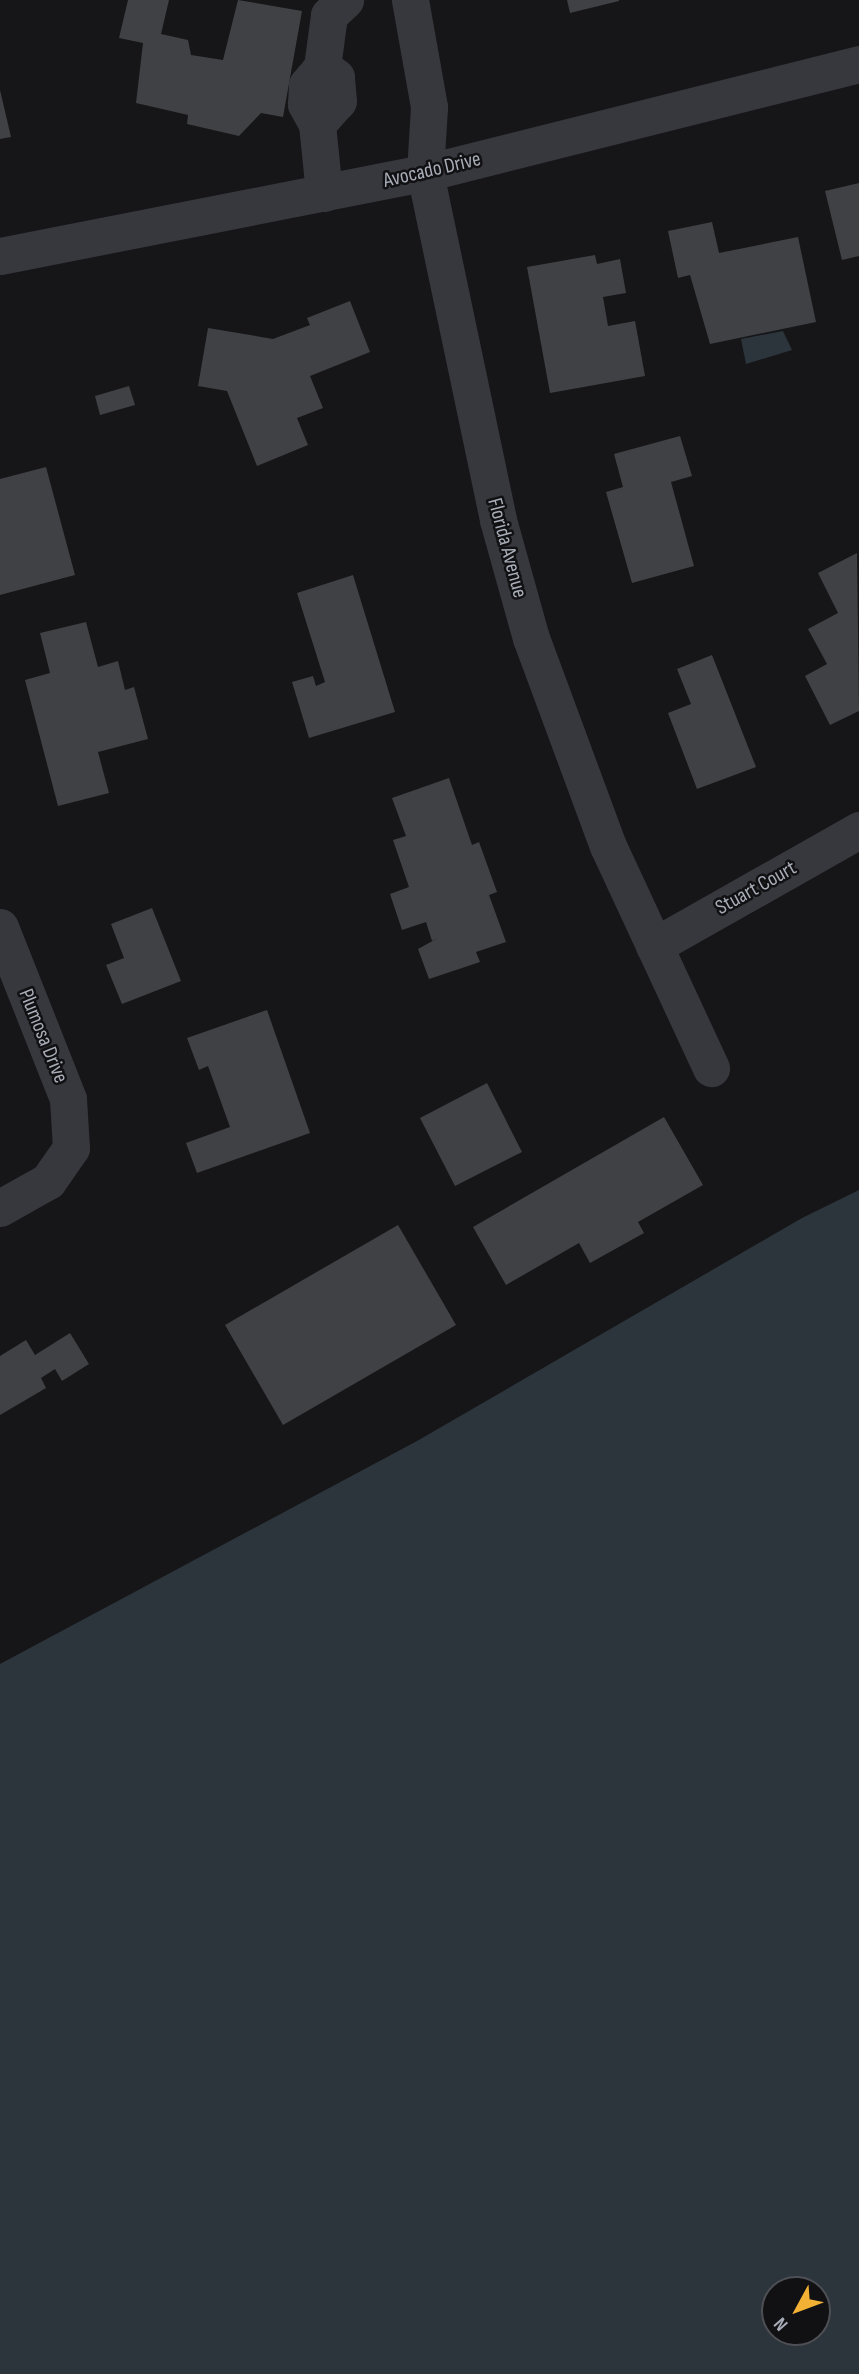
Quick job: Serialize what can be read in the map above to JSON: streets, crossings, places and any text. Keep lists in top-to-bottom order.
{
  "streets": {
    "street": [
      "Avocado Drive",
      "Florida Avenue",
      "Stuart Court",
      "Plumosa Drive"
    ]
  },
  "crossings": [
    ["Avocado Drive", "Florida Avenue"],
    ["Florida Avenue", "Stuart Court"]
  ],
  "north": "bottom left"
}
